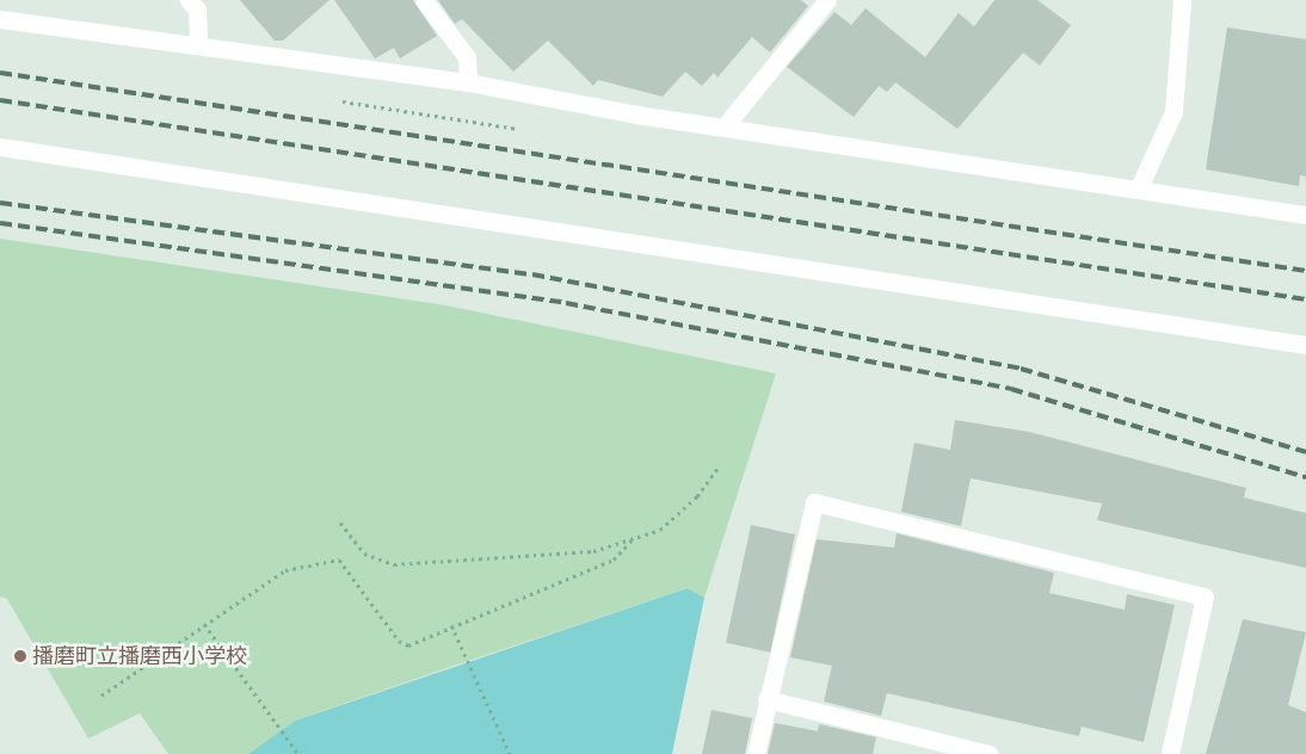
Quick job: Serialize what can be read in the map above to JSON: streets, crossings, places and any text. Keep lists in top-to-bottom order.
{
  "places": ["播磨町立播磨西小学校"]
}
